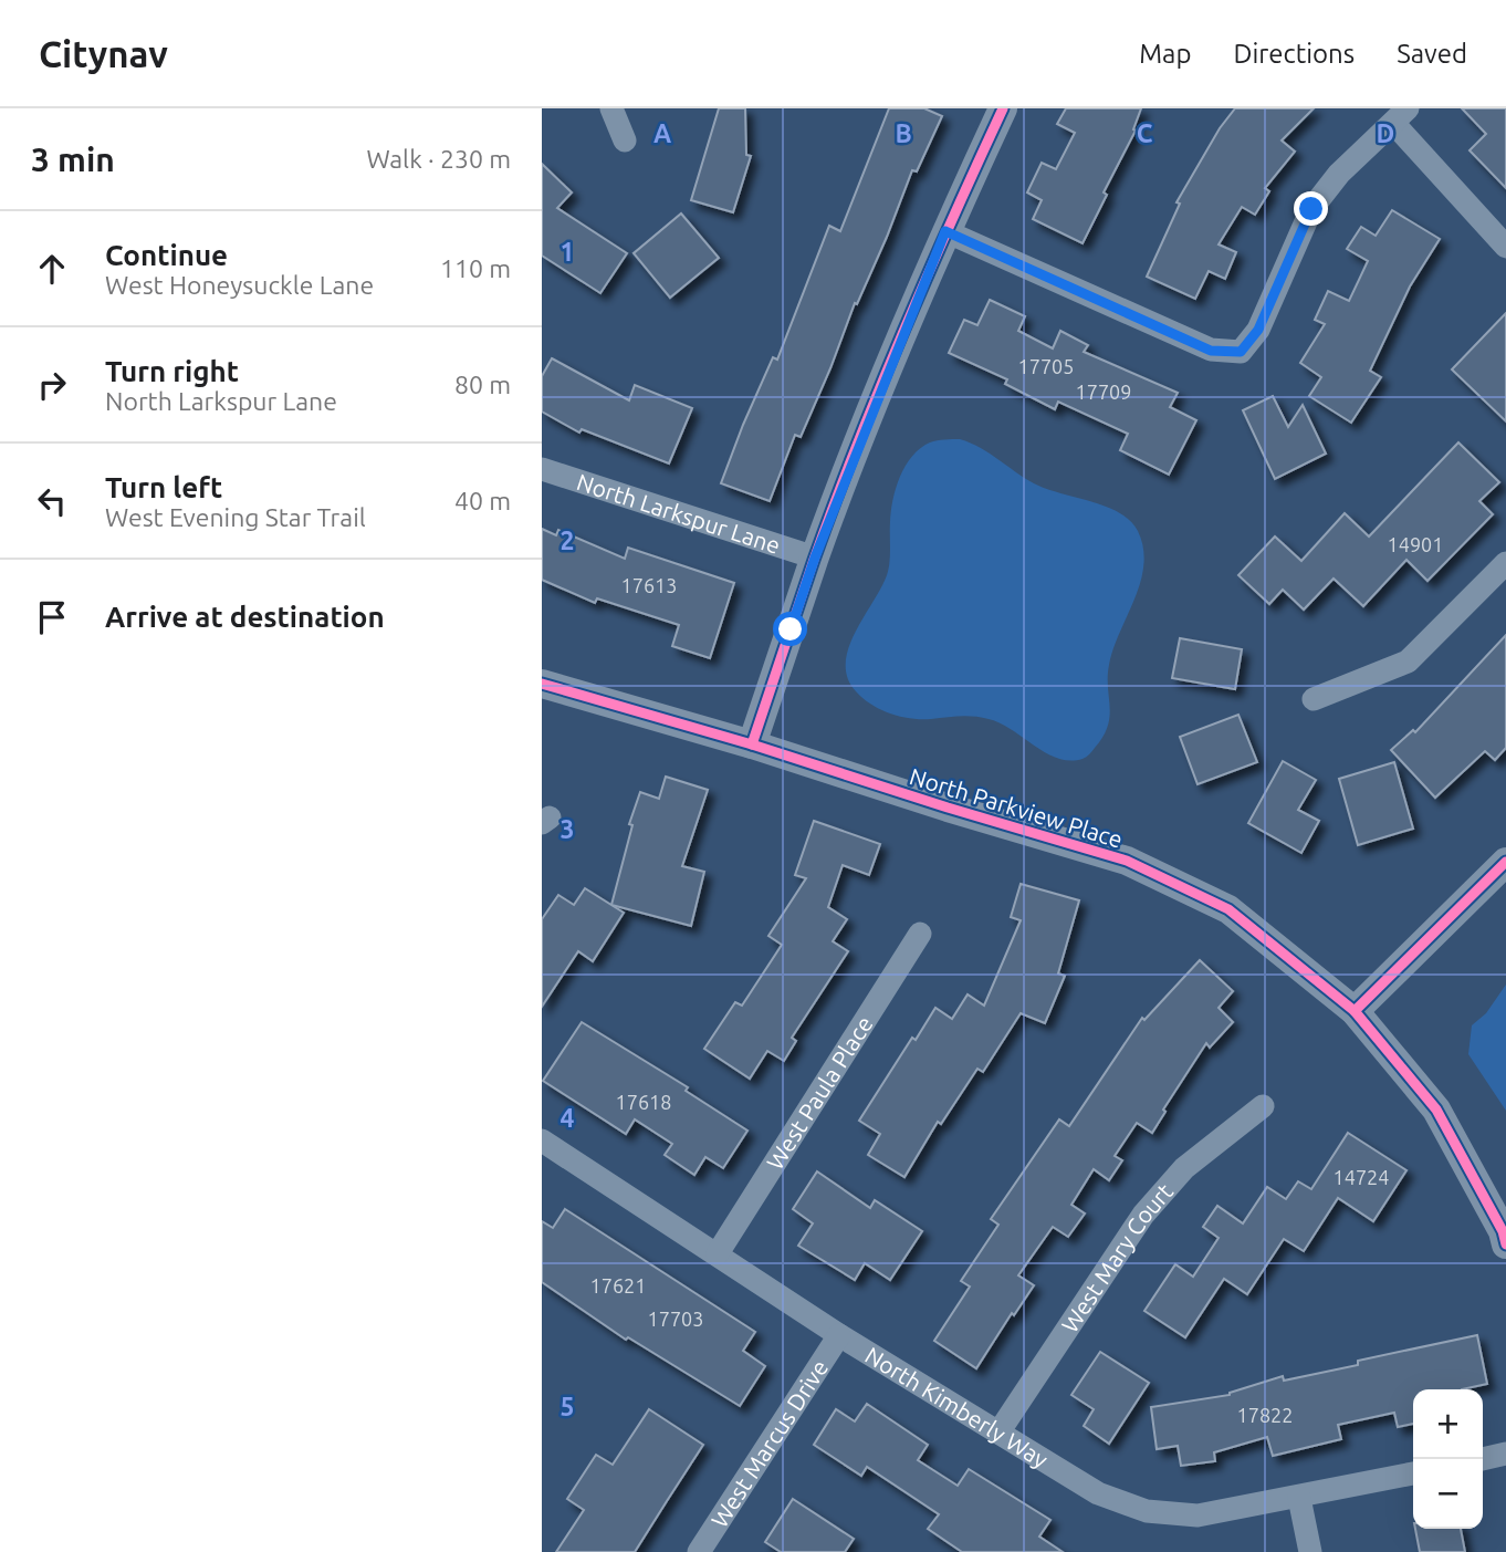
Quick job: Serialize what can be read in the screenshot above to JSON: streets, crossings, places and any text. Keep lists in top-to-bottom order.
{
  "streets": {
    "street": [
      "North Larkspur Lane",
      "North Parkview Place",
      "West Paula Place",
      "West Mary Court",
      "North Kimberly Way",
      "West Marcus Drive"
    ]
  },
  "crossings": [
    ["West Paula Place", "North Kimberly Way"],
    ["West Mary Court", "North Kimberly Way"],
    ["North Kimberly Way", "West Marcus Drive"]
  ],
  "house_numbers": [
    "17705",
    "17709",
    "14901",
    "17613",
    "17618",
    "14724",
    "17621",
    "17703",
    "17822"
  ],
  "page": {
    "header": "Citynav",
    "nav": ["Map", "Directions", "Saved"],
    "heading": ["3 min", "Walk · 230 m"],
    "list": [
      ["Continue", "West Honeysuckle Lane", "110 m"],
      ["Turn right", "North Larkspur Lane", "80 m"],
      ["Turn left", "West Evening Star Trail", "40 m"],
      "Arrive at destination"
    ],
    "map_buttons": ["+", "−"]
  },
  "grid": {
    "columns": [
      "A",
      "B",
      "C",
      "D"
    ],
    "rows": [
      "1",
      "2",
      "3",
      "4",
      "5"
    ]
  }
}
